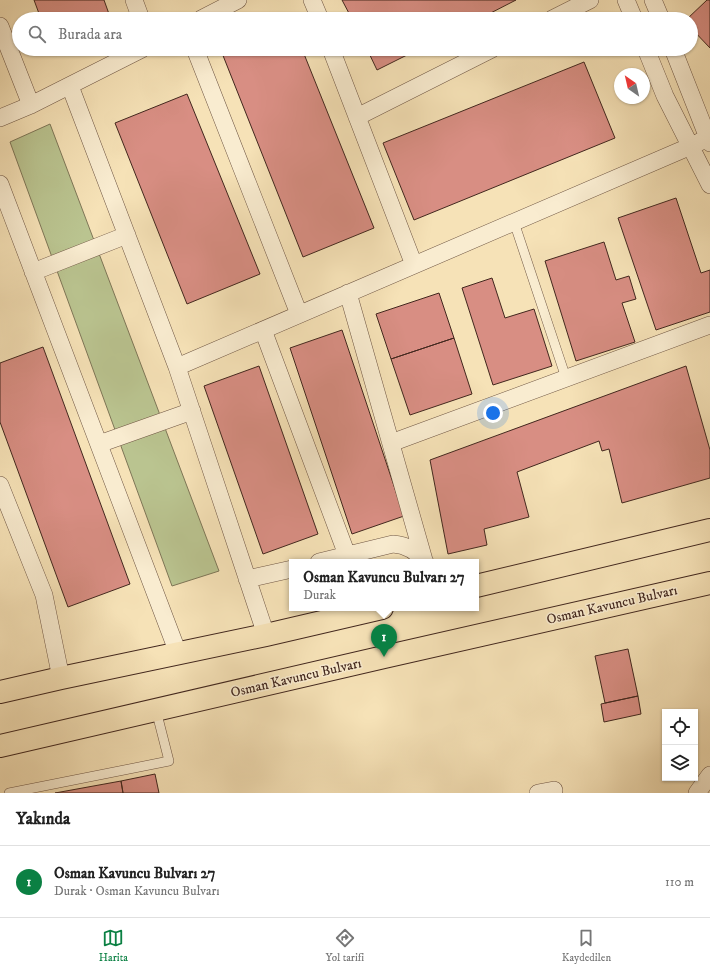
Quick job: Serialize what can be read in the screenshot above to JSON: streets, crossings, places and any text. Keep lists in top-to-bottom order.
{
  "streets": {
    "highway": ["Osman Kavuncu Bulvarı"]
  },
  "north": "top left",
  "page": {
    "search": "Burada ara",
    "popup": ["Osman Kavuncu Bulvarı 27", "Durak"],
    "pins": "1",
    "heading": "Yakında",
    "list": [
      {
        "mark": "1",
        "name": "Osman Kavuncu Bulvarı 27",
        "note": "Durak · Osman Kavuncu Bulvarı",
        "value": "110 m"
      }
    ],
    "nav": ["Harita", "Yol tarifi", "Kaydedilen"]
  }
}
